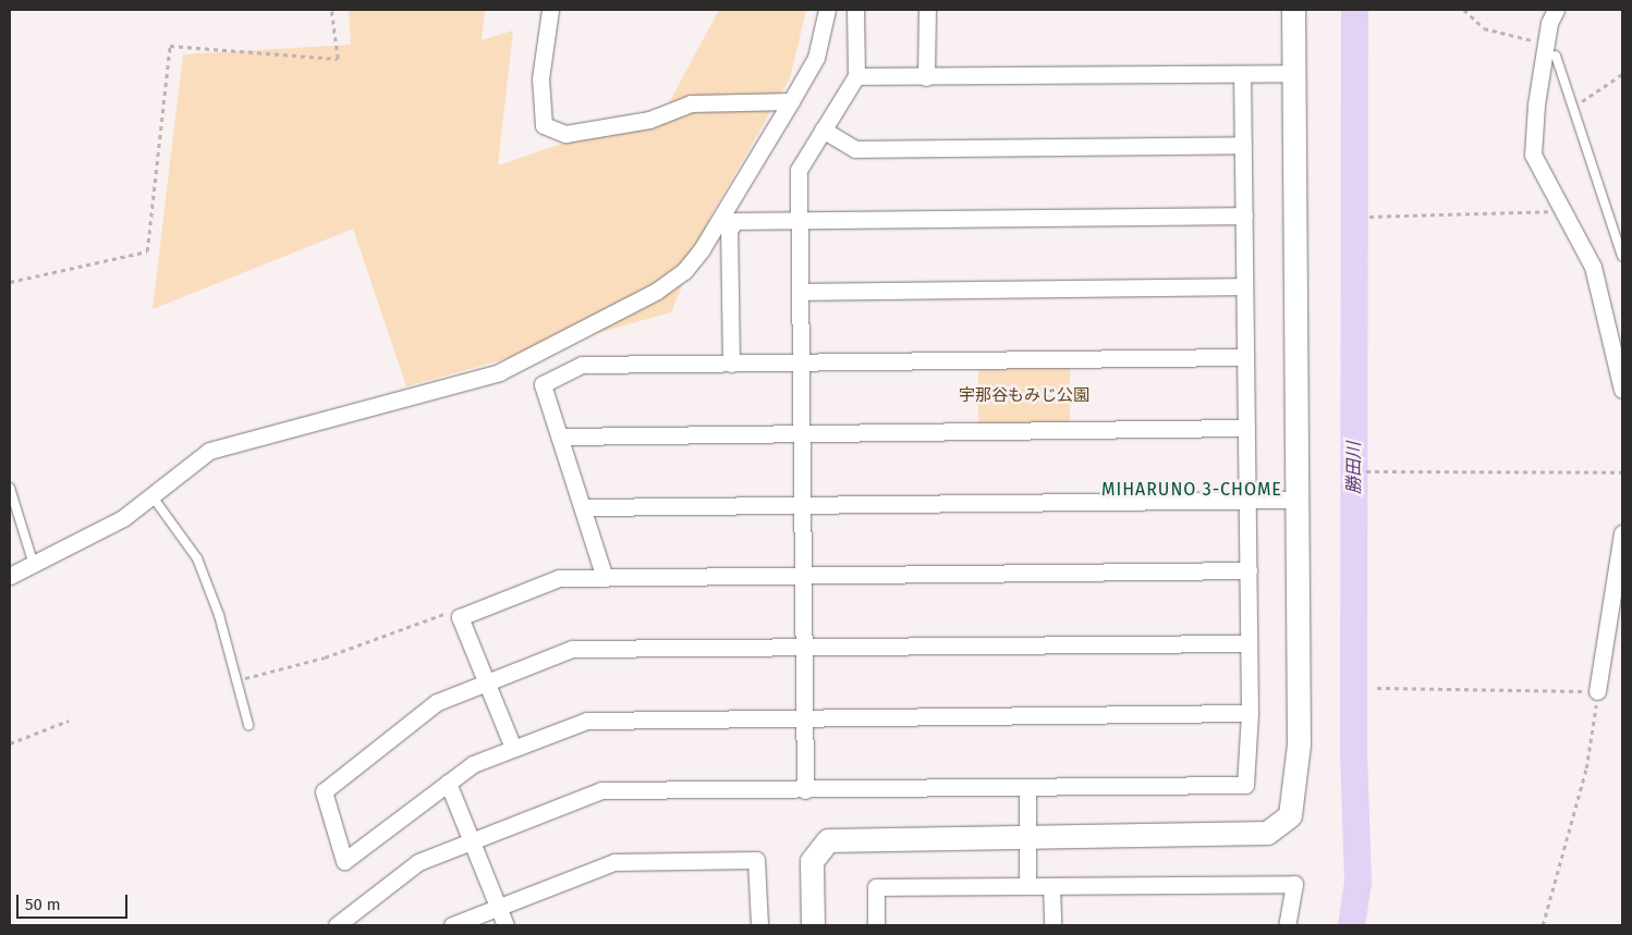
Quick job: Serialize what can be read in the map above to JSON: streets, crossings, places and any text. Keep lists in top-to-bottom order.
{
  "districts": ["MIHARUNO 3-CHOME"],
  "water": ["勝田川"],
  "parks": ["宇那谷もみじ公園"],
  "scale_bar": "50 m"
}
